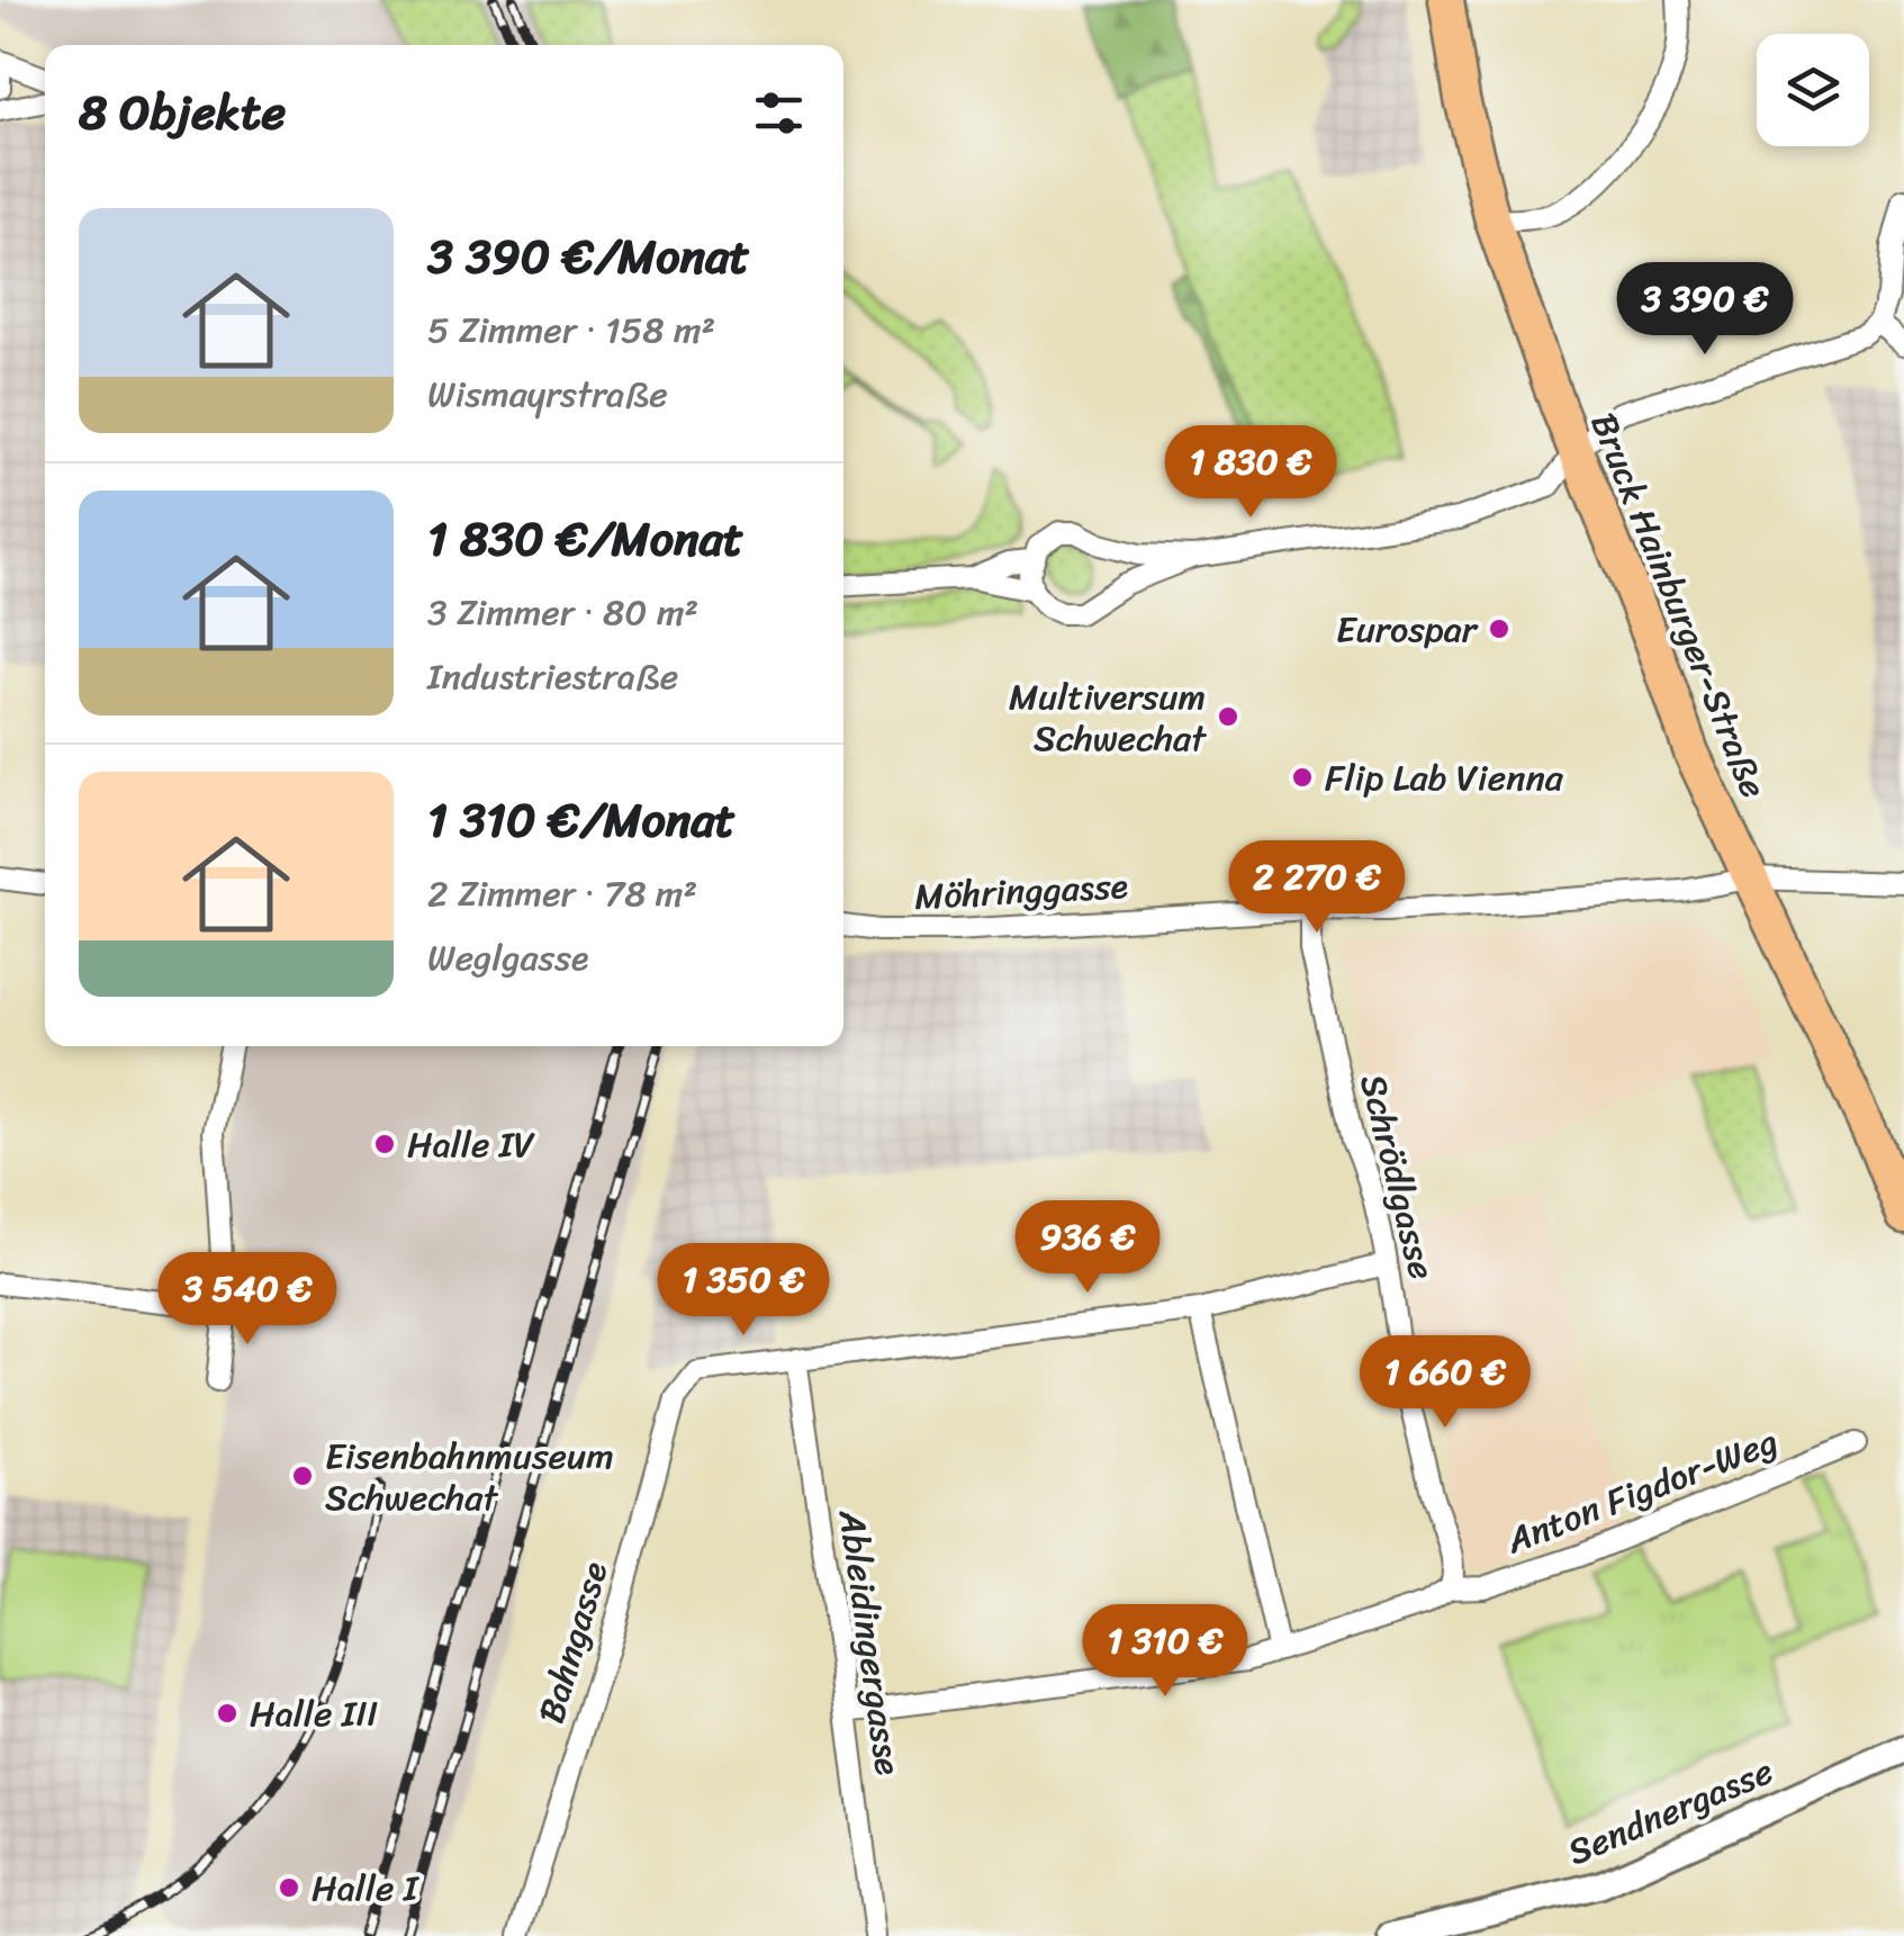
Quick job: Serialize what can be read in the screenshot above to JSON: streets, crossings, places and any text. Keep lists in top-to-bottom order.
{
  "streets": {
    "main road": ["Bruck Hainburger-Straße"],
    "street": [
      "Möhringgasse",
      "Schrödlgasse",
      "Anton Figdor-Weg",
      "Bahngasse",
      "Ableidingergasse",
      "Sendnergasse"
    ]
  },
  "crossings": [
    ["Bruck Hainburger-Straße", "Möhringgasse"],
    ["Möhringgasse", "Schrödlgasse"],
    ["Schrödlgasse", "Anton Figdor-Weg"],
    ["Anton Figdor-Weg", "Ableidingergasse"],
    ["Bahngasse", "Ableidingergasse"]
  ],
  "places": [
    "Eurospar",
    "Multiversum Schwechat",
    "Flip Lab Vienna",
    "Halle IV",
    "Eisenbahnmuseum Schwechat",
    "Halle III",
    "Halle I"
  ],
  "page": {
    "heading": "8 Objekte",
    "list": [
      {
        "name": "3 390 €/Monat",
        "note": "5 Zimmer · 158 m² · Wismayrstraße"
      },
      {
        "name": "1 830 €/Monat",
        "note": "3 Zimmer · 80 m² · Industriestraße"
      },
      {
        "name": "1 310 €/Monat",
        "note": "2 Zimmer · 78 m² · Weglgasse"
      }
    ],
    "price": [
      "3 390 €",
      "1 830 €",
      "2 270 €",
      "936 €",
      "1 350 €",
      "3 540 €",
      "1 660 €",
      "1 310 €"
    ]
  }
}
